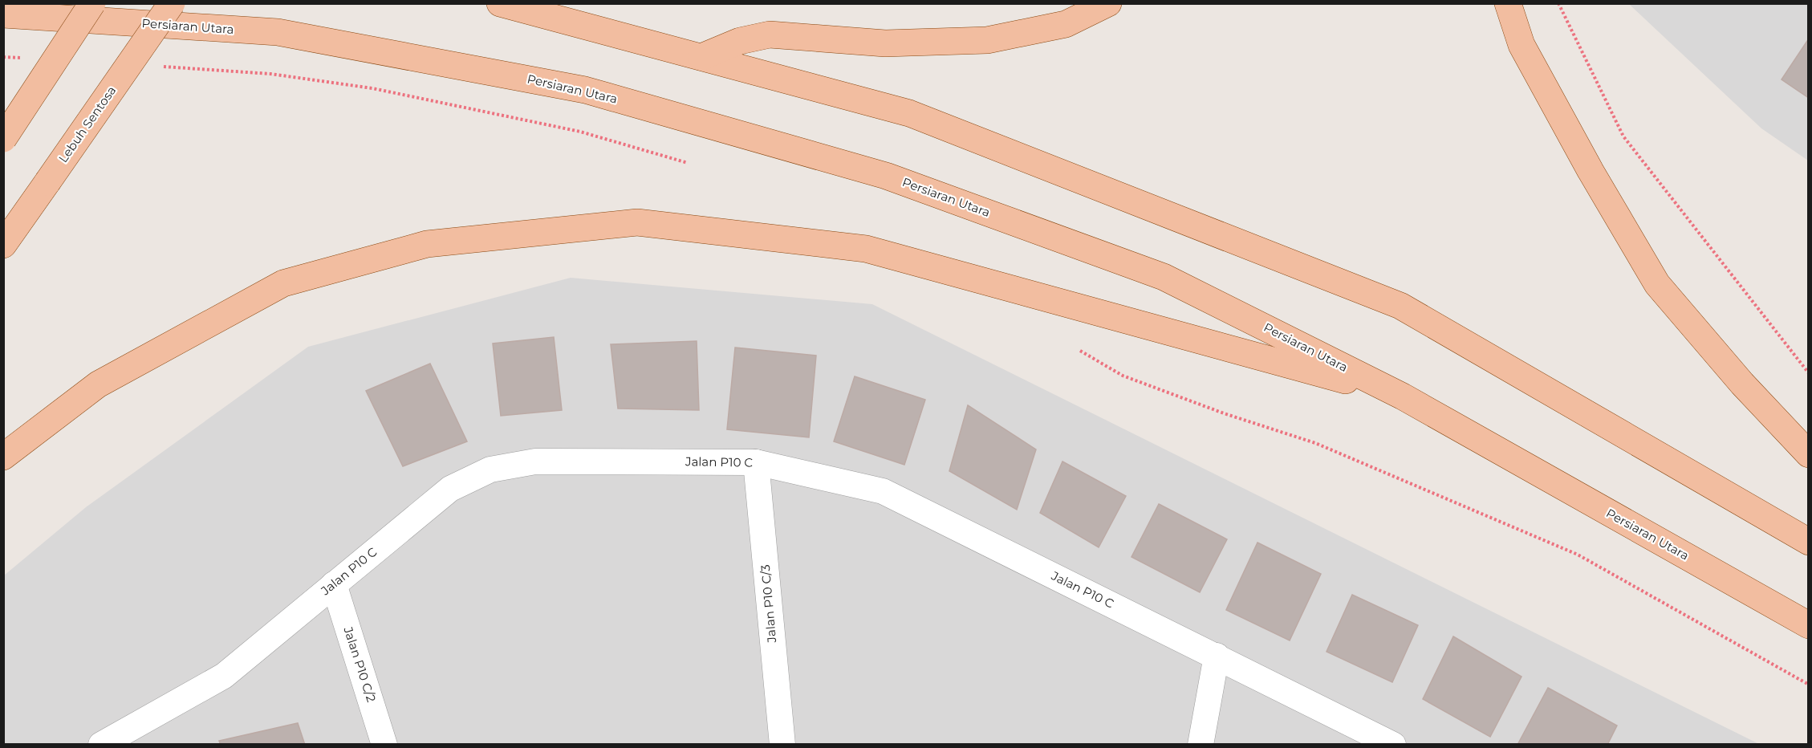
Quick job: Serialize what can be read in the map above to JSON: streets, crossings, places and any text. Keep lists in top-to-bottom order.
{
  "streets": {
    "main road": ["Persiaran Utara", "Lebuh Sentosa"],
    "street": ["Jalan P10 C", "Jalan P10 C/3", "Jalan P10 C/2"]
  },
  "crossings": [
    ["Jalan P10 C", "Jalan P10 C/3"],
    ["Jalan P10 C", "Jalan P10 C/2"]
  ]
}
